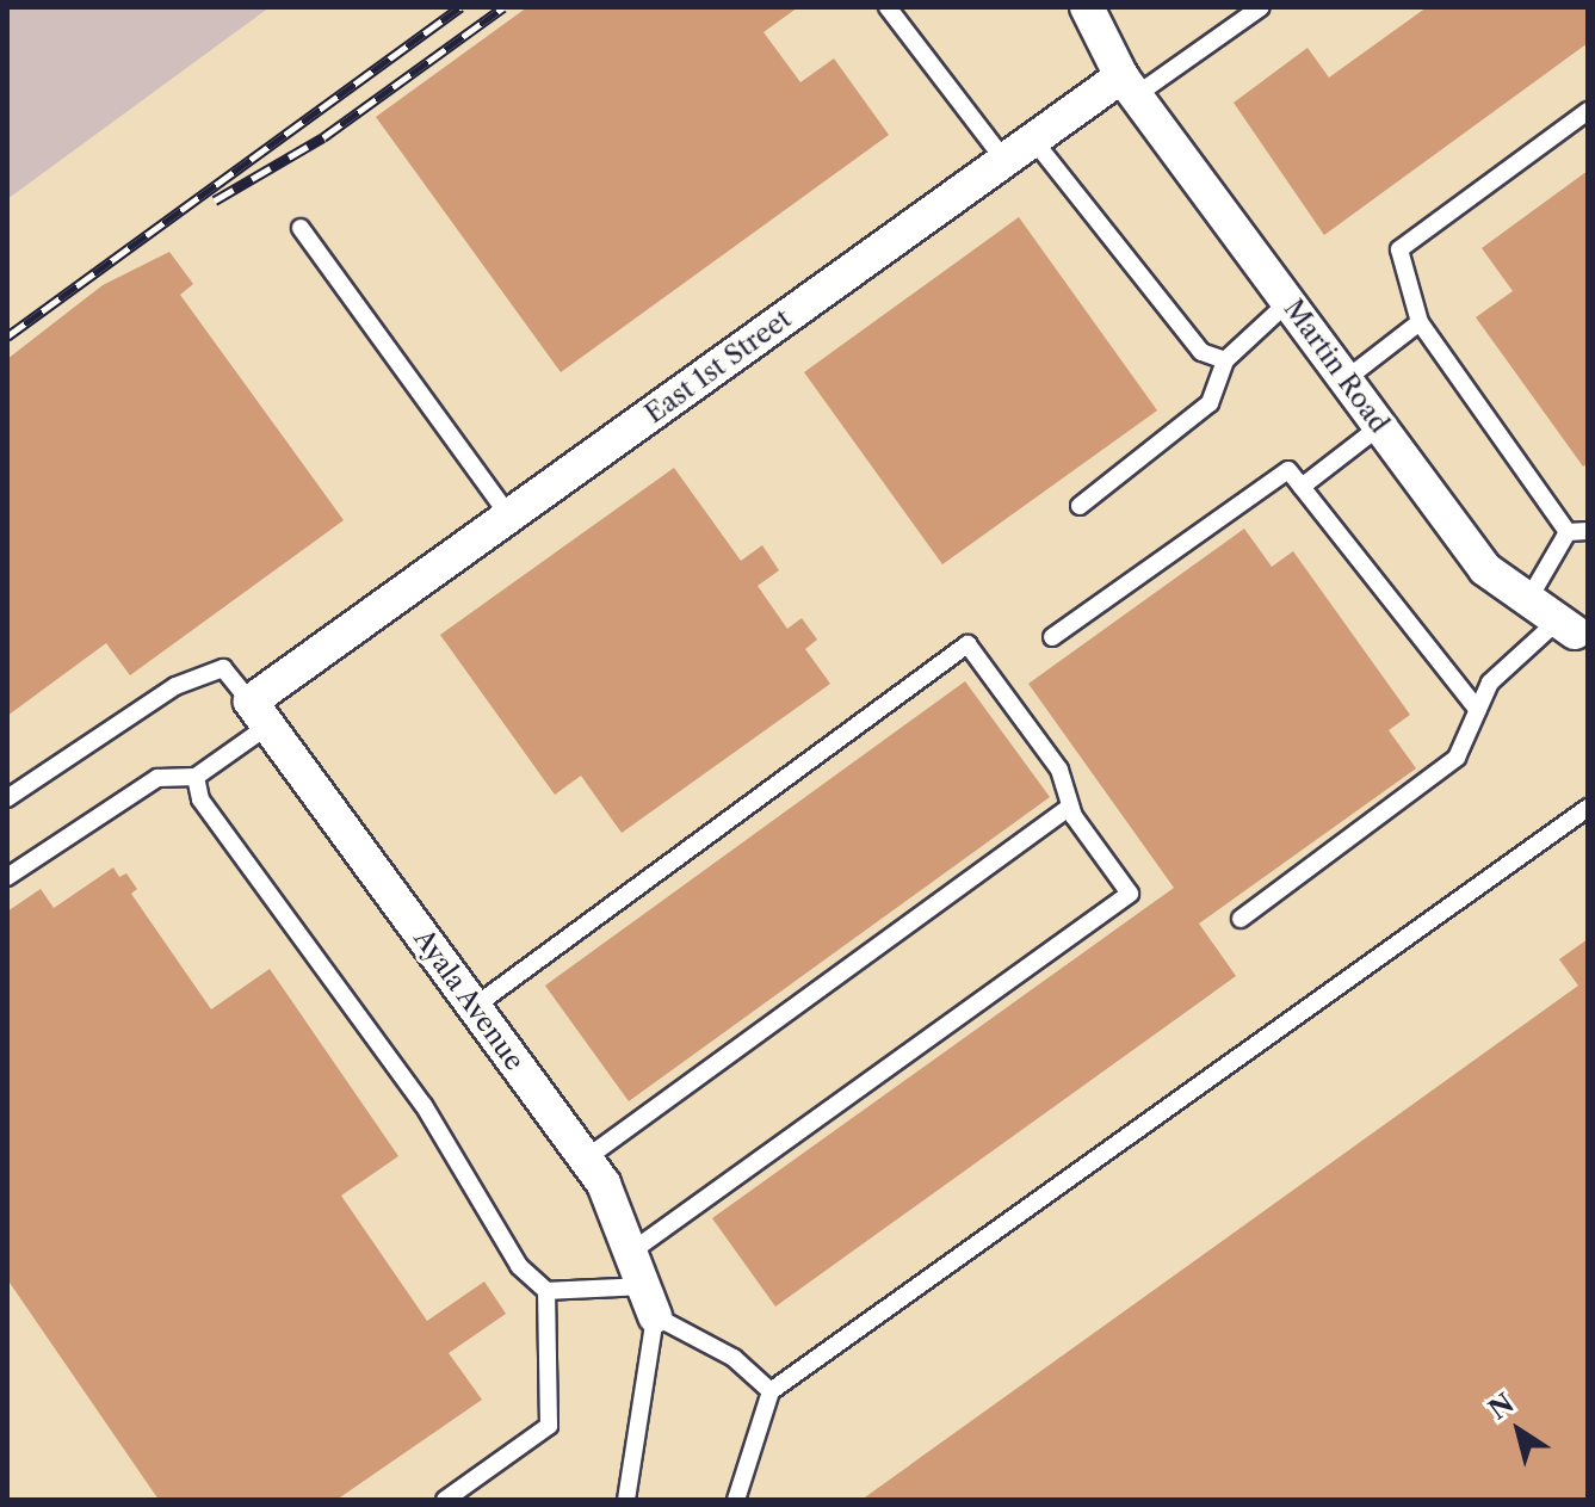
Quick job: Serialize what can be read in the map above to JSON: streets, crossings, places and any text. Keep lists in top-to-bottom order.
{
  "streets": {
    "street": ["East 1st Street", "Martin Road", "Ayala Avenue"]
  },
  "crossings": [
    ["East 1st Street", "Martin Road"],
    ["East 1st Street", "Ayala Avenue"]
  ],
  "north": "top left"
}
